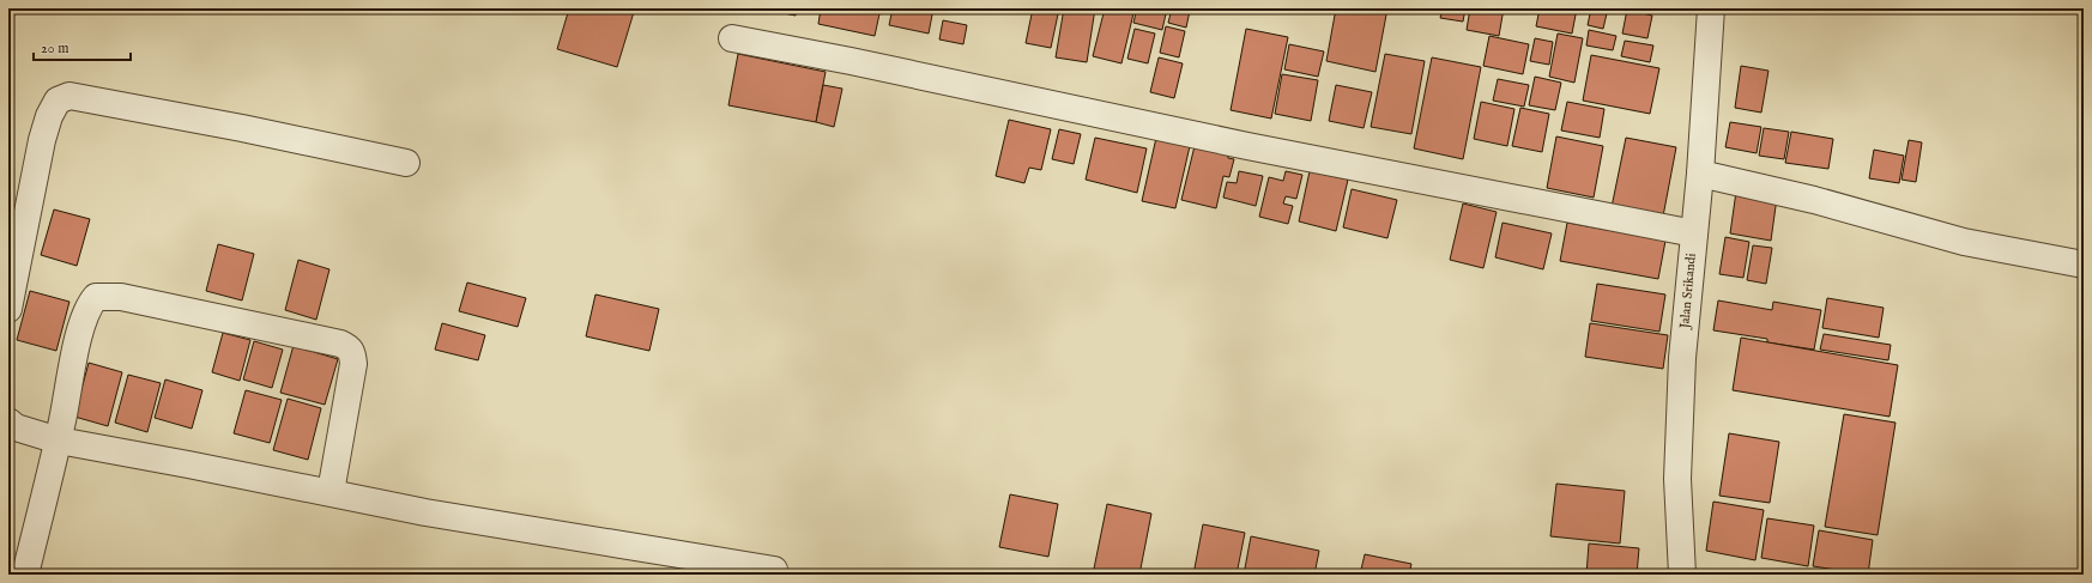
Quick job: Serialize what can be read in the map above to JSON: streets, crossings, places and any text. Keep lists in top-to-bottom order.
{
  "streets": {
    "street": ["Jalan Srikandi"]
  },
  "scale_bar": "20 m"
}
